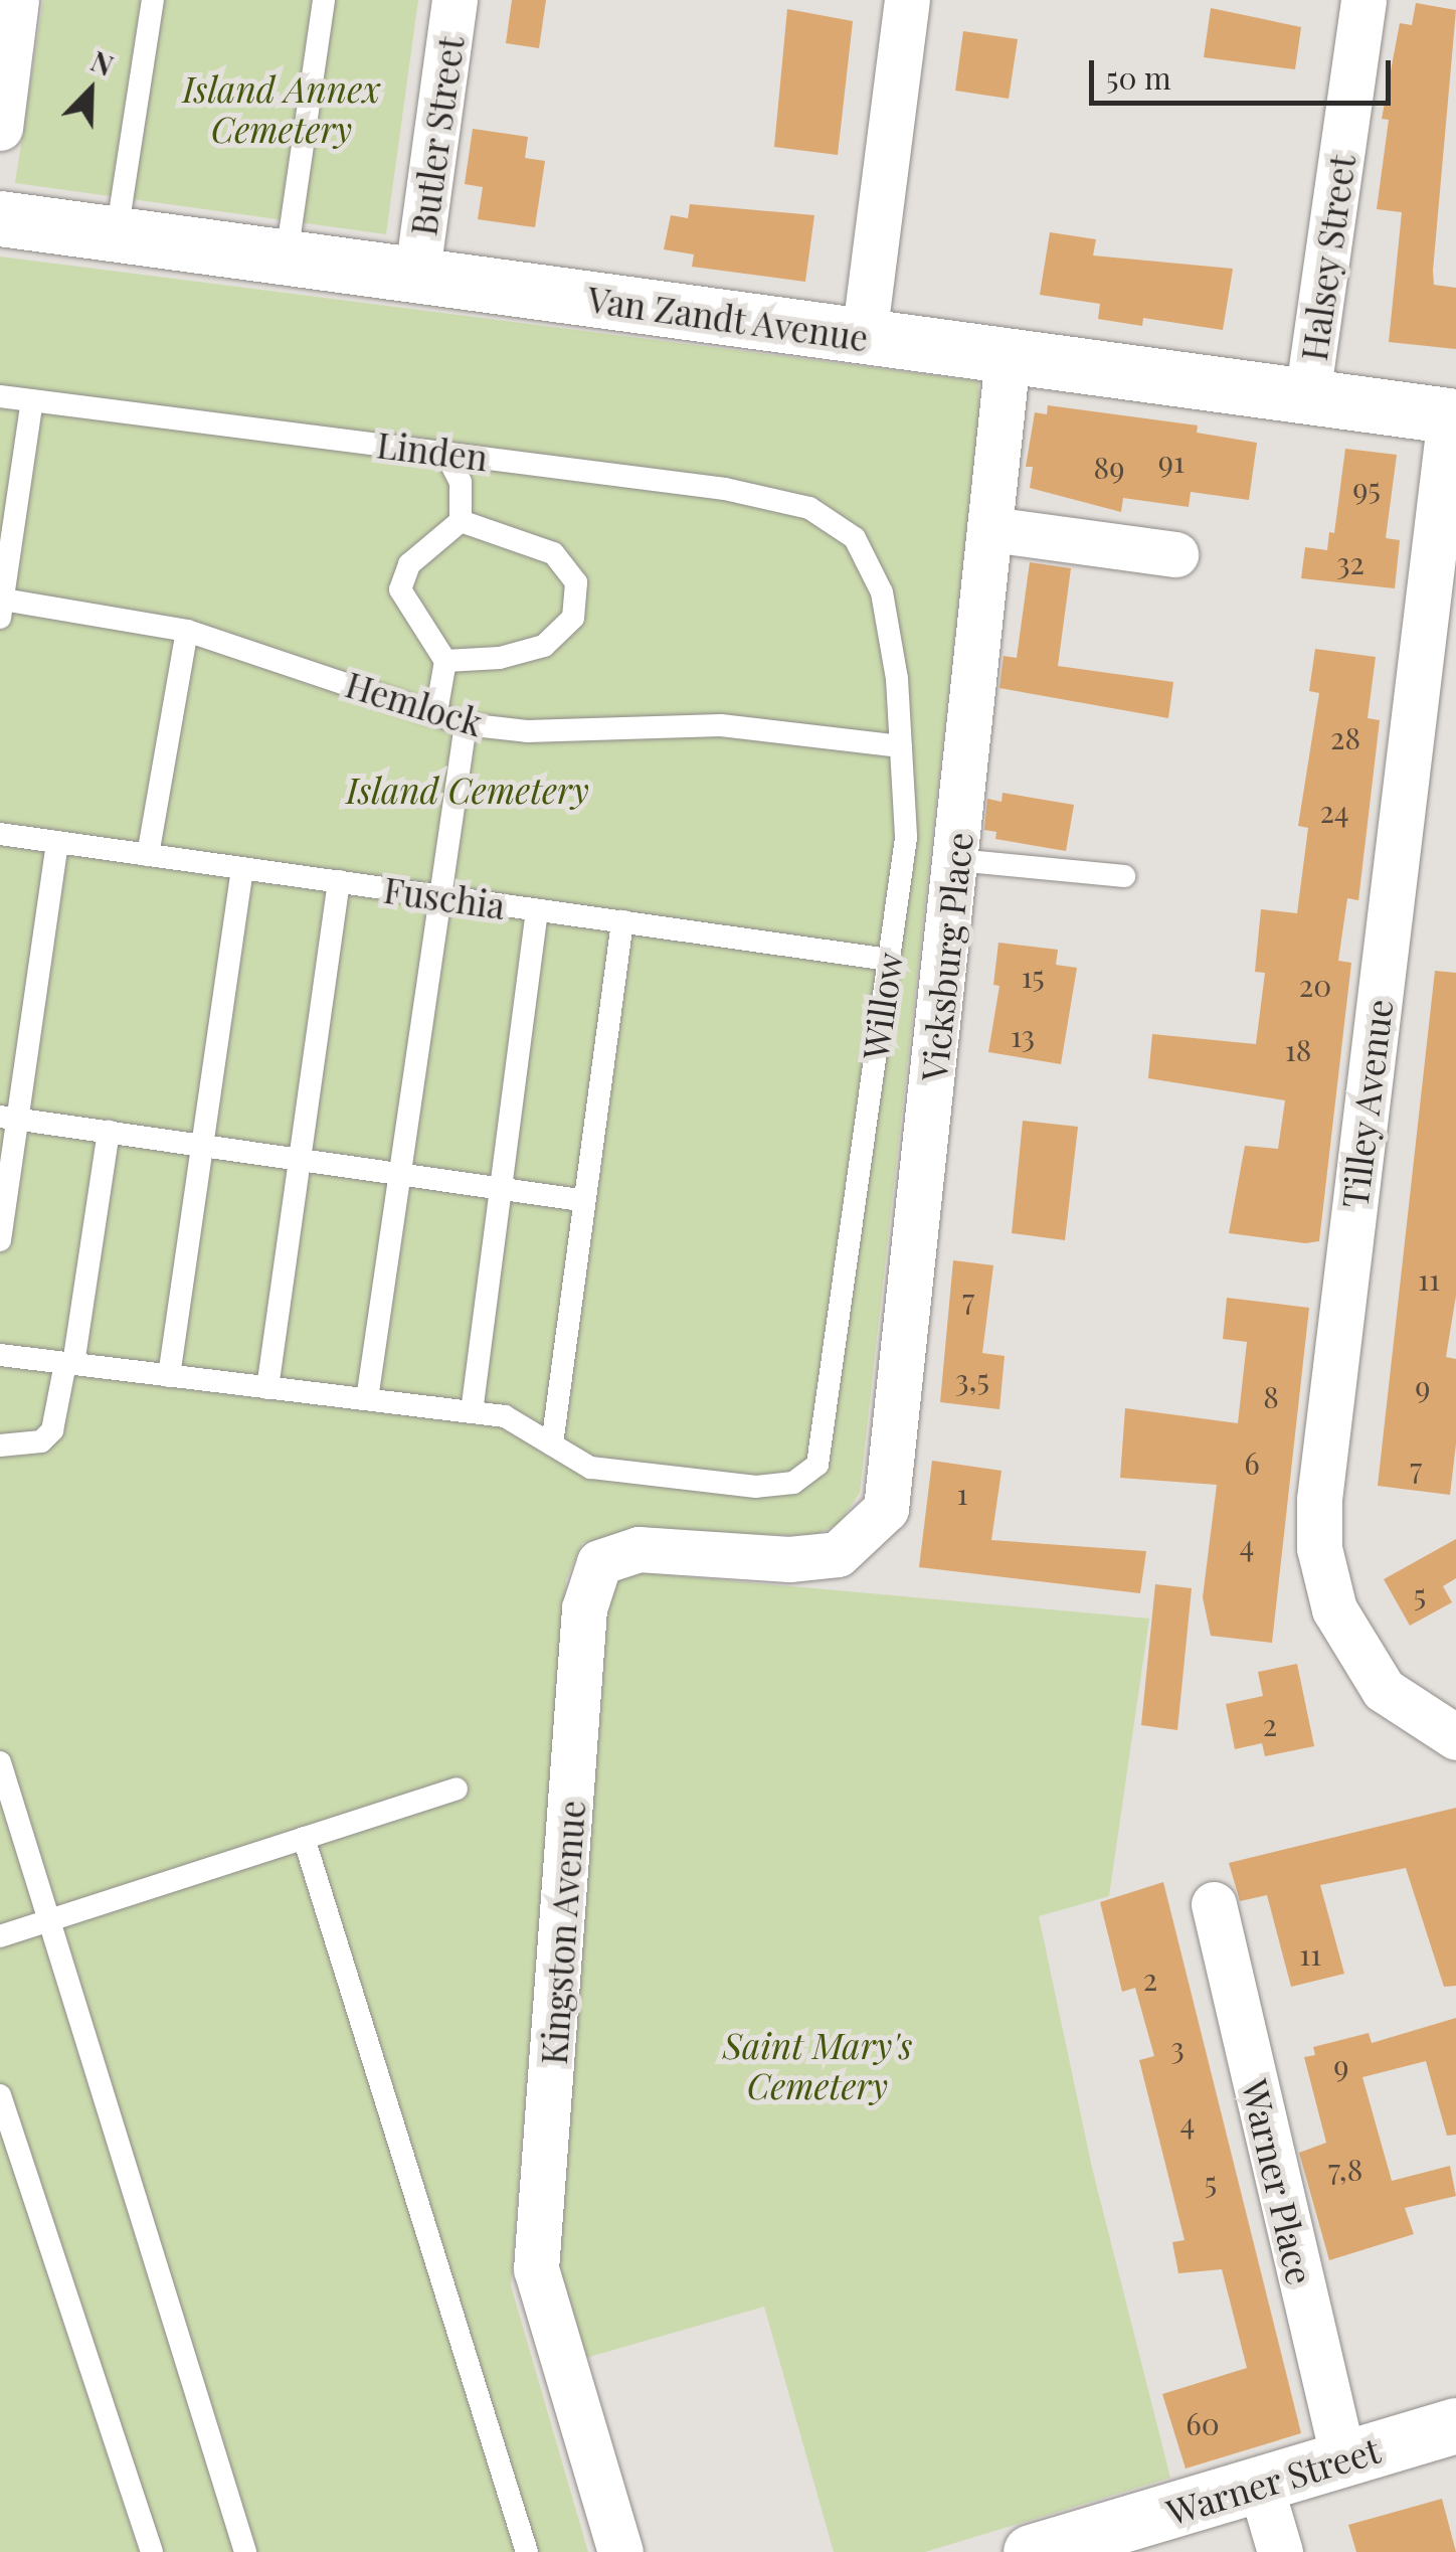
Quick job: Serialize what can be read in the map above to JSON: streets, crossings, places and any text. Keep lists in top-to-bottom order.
{
  "streets": {
    "street": [
      "Butler Street",
      "Halsey Street",
      "Van Zandt Avenue",
      "Vicksburg Place",
      "Tilley Avenue",
      "Kingston Avenue",
      "Warner Place",
      "Warner Street"
    ],
    "lane": [
      "Linden",
      "Hemlock",
      "Fuschia",
      "Willow"
    ]
  },
  "crossings": [
    ["Butler Street", "Van Zandt Avenue"],
    ["Halsey Street", "Van Zandt Avenue"],
    ["Van Zandt Avenue", "Vicksburg Place"],
    ["Van Zandt Avenue", "Tilley Avenue"],
    ["Linden", "Willow"],
    ["Hemlock", "Willow"],
    ["Fuschia", "Willow"],
    ["Vicksburg Place", "Kingston Avenue"],
    ["Warner Place", "Warner Street"]
  ],
  "parks": ["Island Annex Cemetery", "Island Cemetery", "Saint Mary's Cemetery"],
  "house_numbers": [
    "91",
    "89",
    "95",
    "32",
    "28",
    "24",
    "15",
    "20",
    "13",
    "18",
    "11",
    "7",
    "3,5",
    "9",
    "8",
    "6",
    "7",
    "1",
    "4",
    "5",
    "2",
    "11",
    "2",
    "3",
    "9",
    "4",
    "7,8",
    "5",
    "60"
  ],
  "scale_bar": "50 m",
  "north": "top right"
}
